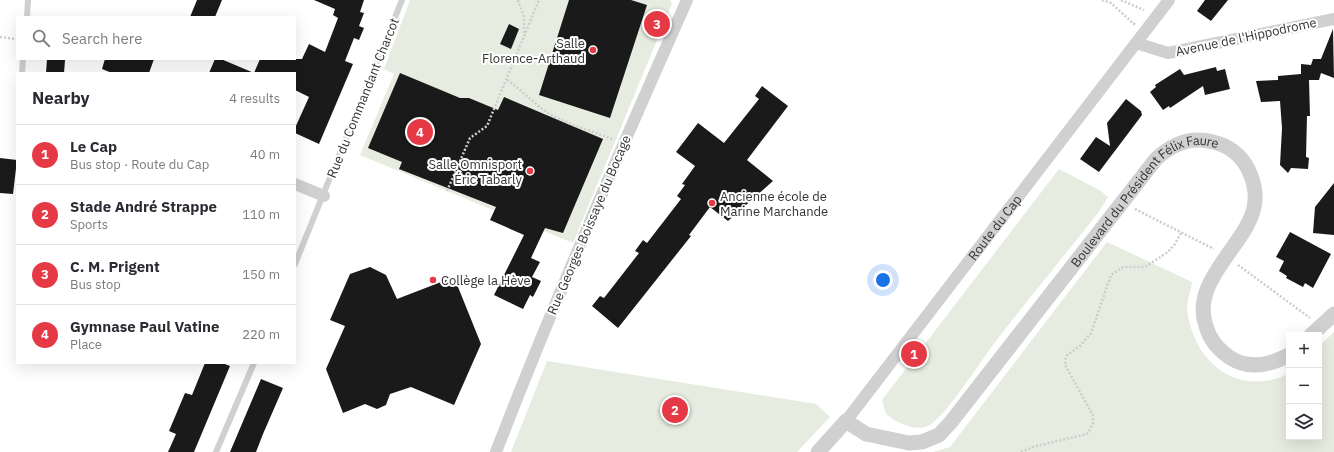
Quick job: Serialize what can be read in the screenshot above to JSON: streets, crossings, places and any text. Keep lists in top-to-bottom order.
{
  "streets": {
    "street": [
      "Avenue de l'Hippodrome",
      "Boulevard du Président Félix Faure",
      "Rue Georges Boissaye du Bocage",
      "Route du Cap"
    ],
    "lane": ["Rue du Commandant Charcot"]
  },
  "crossings": [
    ["Avenue de l'Hippodrome", "Route du Cap"],
    ["Boulevard du Président Félix Faure", "Route du Cap"]
  ],
  "places": [
    "Salle Florence-Arthaud",
    "Salle Omnisport Éric Tabarly",
    "Ancienne école de Marine Marchande",
    "Collège la Hève"
  ],
  "page": {
    "pins": [
      "3",
      "4",
      "1",
      "2"
    ],
    "search": "Search here",
    "heading": ["Nearby", "4 results"],
    "list": [
      {
        "mark": "1",
        "name": "Le Cap",
        "note": "Bus stop · Route du Cap",
        "value": "40 m"
      },
      {
        "mark": "2",
        "name": "Stade André Strappe",
        "note": "Sports",
        "value": "110 m"
      },
      {
        "mark": "3",
        "name": "C. M. Prigent",
        "note": "Bus stop",
        "value": "150 m"
      },
      {
        "mark": "4",
        "name": "Gymnase Paul Vatine",
        "note": "Place",
        "value": "220 m"
      }
    ],
    "map_buttons": ["+", "−"]
  }
}
